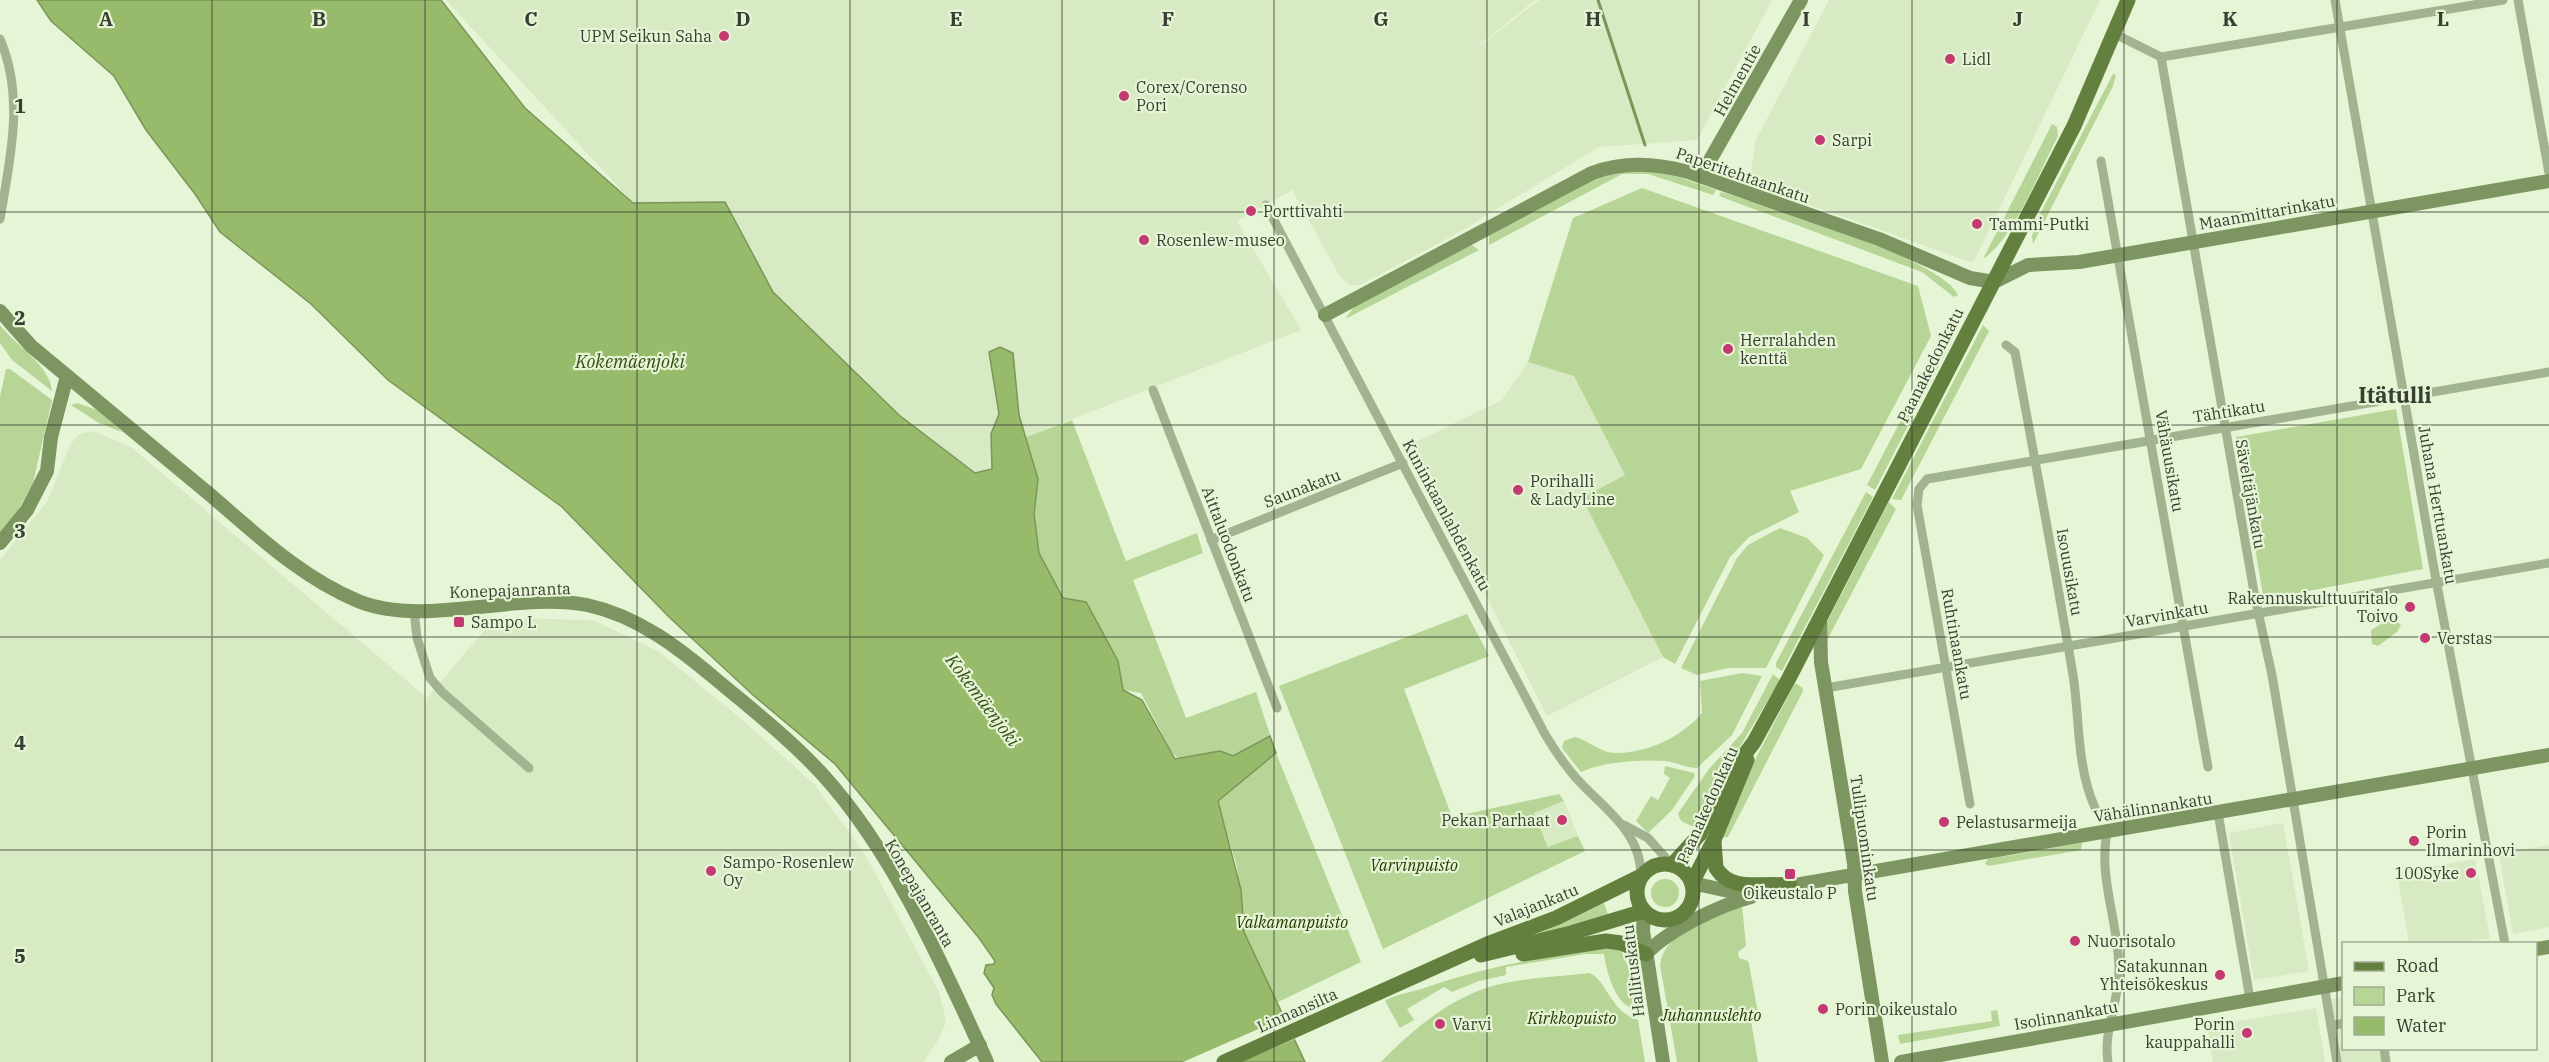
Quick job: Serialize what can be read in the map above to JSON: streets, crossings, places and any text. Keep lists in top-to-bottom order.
{
  "streets": {
    "main road": [
      "Helmentie",
      "Paperitehtaankatu",
      "Maanmittarinkatu",
      "Paanakedonkatu",
      "Konepajanranta",
      "Vähälinnankatu",
      "Tullipuominkatu",
      "Valajankatu",
      "Hallituskatu",
      "Linnansilta",
      "Isolinnankatu"
    ],
    "street": [
      "Tähtikatu",
      "Vähäuusikatu",
      "Saunakatu",
      "Säveltäjänkatu",
      "Juhana Herttuankatu",
      "Kuninkaanlahdenkatu",
      "Aittaluodonkatu",
      "Isouusikatu",
      "Varvinkatu",
      "Ruhtinaankatu"
    ]
  },
  "crossings": [
    ["Helmentie", "Paperitehtaankatu"],
    ["Paperitehtaankatu", "Maanmittarinkatu"],
    ["Paperitehtaankatu", "Paanakedonkatu"],
    ["Paperitehtaankatu", "Kuninkaanlahdenkatu"],
    ["Maanmittarinkatu", "Paanakedonkatu"],
    ["Maanmittarinkatu", "Vähäuusikatu"],
    ["Maanmittarinkatu", "Säveltäjänkatu"],
    ["Maanmittarinkatu", "Juhana Herttuankatu"],
    ["Paanakedonkatu", "Kuninkaanlahdenkatu"],
    ["Paanakedonkatu", "Vähälinnankatu"],
    ["Paanakedonkatu", "Tullipuominkatu"],
    ["Paanakedonkatu", "Valajankatu"],
    ["Paanakedonkatu", "Hallituskatu"],
    ["Tähtikatu", "Vähäuusikatu"],
    ["Tähtikatu", "Säveltäjänkatu"],
    ["Tähtikatu", "Juhana Herttuankatu"],
    ["Tähtikatu", "Isouusikatu"],
    ["Tähtikatu", "Ruhtinaankatu"],
    ["Vähäuusikatu", "Varvinkatu"],
    ["Saunakatu", "Kuninkaanlahdenkatu"],
    ["Saunakatu", "Aittaluodonkatu"],
    ["Säveltäjänkatu", "Varvinkatu"],
    ["Säveltäjänkatu", "Vähälinnankatu"],
    ["Säveltäjänkatu", "Isolinnankatu"],
    ["Juhana Herttuankatu", "Varvinkatu"],
    ["Juhana Herttuankatu", "Vähälinnankatu"],
    ["Kuninkaanlahdenkatu", "Vähälinnankatu"],
    ["Kuninkaanlahdenkatu", "Valajankatu"],
    ["Kuninkaanlahdenkatu", "Hallituskatu"],
    ["Isouusikatu", "Varvinkatu"],
    ["Varvinkatu", "Ruhtinaankatu"],
    ["Varvinkatu", "Tullipuominkatu"],
    ["Vähälinnankatu", "Tullipuominkatu"],
    ["Vähälinnankatu", "Valajankatu"],
    ["Vähälinnankatu", "Hallituskatu"],
    ["Valajankatu", "Hallituskatu"],
    ["Valajankatu", "Linnansilta"]
  ],
  "districts": ["Itätulli"],
  "water": ["Kokemäenjoki"],
  "parks": [
    "Varvinpuisto",
    "Valkamanpuisto",
    "Juhannuslehto",
    "Kirkkopuisto"
  ],
  "places": {
    "other": [
      "UPM Seikun Saha",
      "Lidl",
      "Corex/Corenso Pori",
      "Sarpi",
      "Porttivahti",
      "Tammi-Putki",
      "Rosenlew-museo",
      "Herralahden kenttä",
      "Porihalli & LadyLine",
      "Rakennuskulttuuritalo Toivo",
      "Verstas",
      "Pekan Parhaat",
      "Pelastusarmeija",
      "Porin Ilmarinhovi",
      "Sampo-Rosenlew Oy",
      "100Syke",
      "Nuorisotalo",
      "Satakunnan Yhteisökeskus",
      "Porin oikeustalo",
      "Varvi",
      "Porin kauppahalli"
    ],
    "transit": ["Sampo L", "Oikeustalo P"]
  },
  "legend": ["Road", "Park", "Water"],
  "grid": {
    "columns": [
      "A",
      "B",
      "C",
      "D",
      "E",
      "F",
      "G",
      "H",
      "I",
      "J",
      "K",
      "L"
    ],
    "rows": [
      "1",
      "2",
      "3",
      "4",
      "5"
    ]
  }
}
